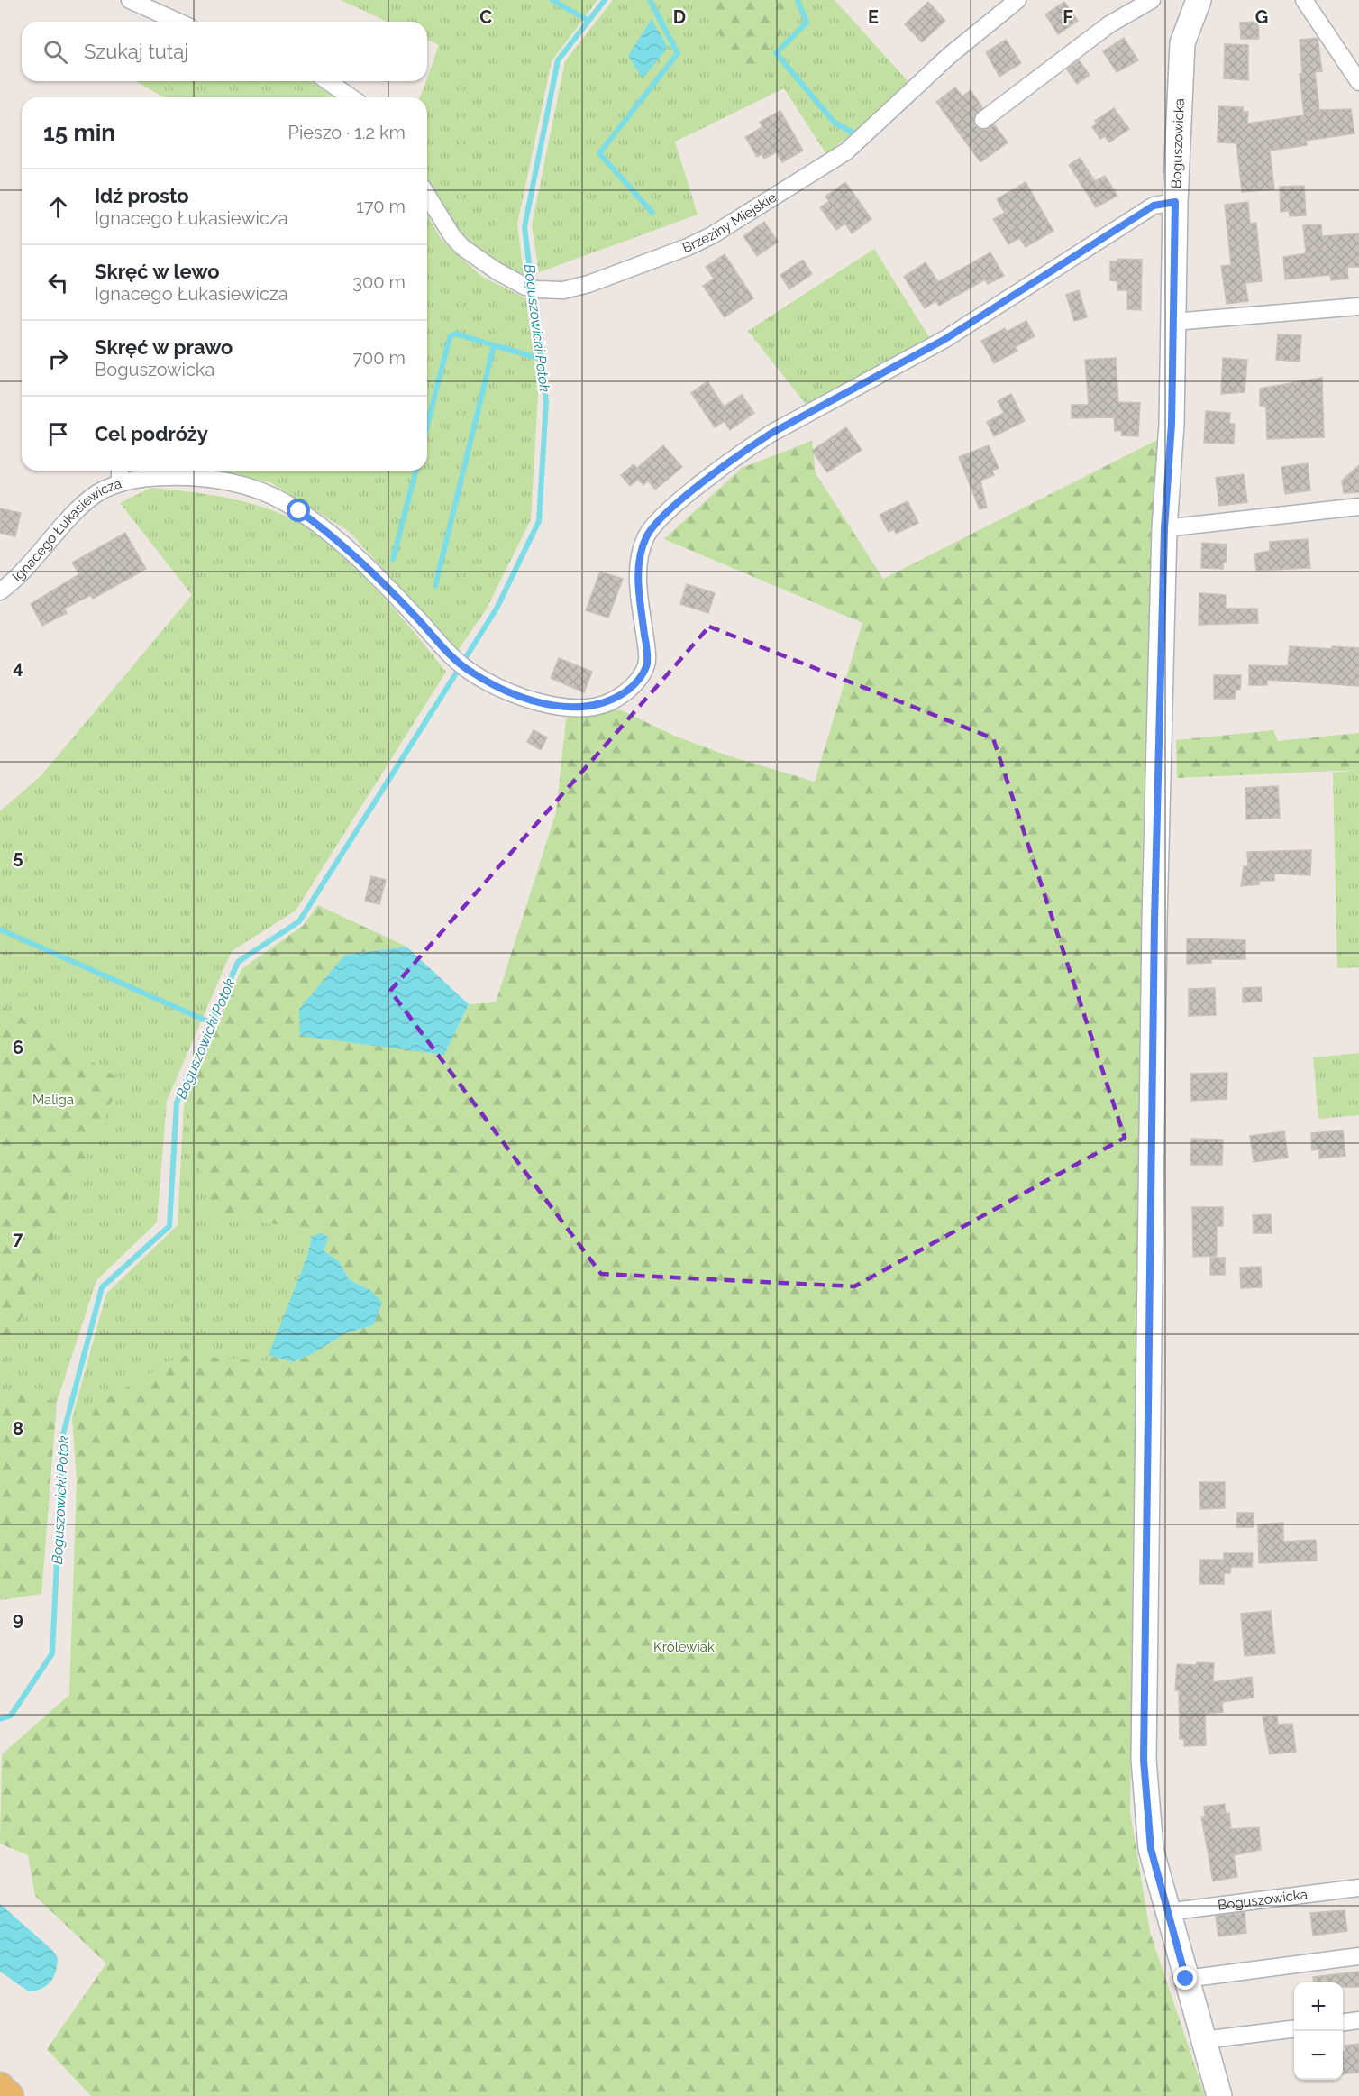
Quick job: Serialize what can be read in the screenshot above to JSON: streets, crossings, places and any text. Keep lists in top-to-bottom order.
{
  "streets": {
    "street": ["Boguszowicka", "Brzeziny Miejskie", "Ignacego Łukasiewicza"]
  },
  "crossings": [
    ["Boguszowicka", "Ignacego Łukasiewicza"]
  ],
  "water": ["Boguszowicki Potok"],
  "parks": ["Maliga", "Królewiak"],
  "page": {
    "search": "Szukaj tutaj",
    "heading": ["15 min", "Pieszo · 1.2 km"],
    "list": [
      ["Idź prosto", "Ignacego Łukasiewicza", "170 m"],
      ["Skręć w lewo", "Ignacego Łukasiewicza", "300 m"],
      ["Skręć w prawo", "Boguszowicka", "700 m"],
      "Cel podróży"
    ],
    "map_buttons": ["+", "−"]
  },
  "grid": {
    "columns": [
      "C",
      "D",
      "E",
      "F",
      "G"
    ],
    "rows": [
      "4",
      "5",
      "6",
      "7",
      "8",
      "9"
    ]
  }
}
